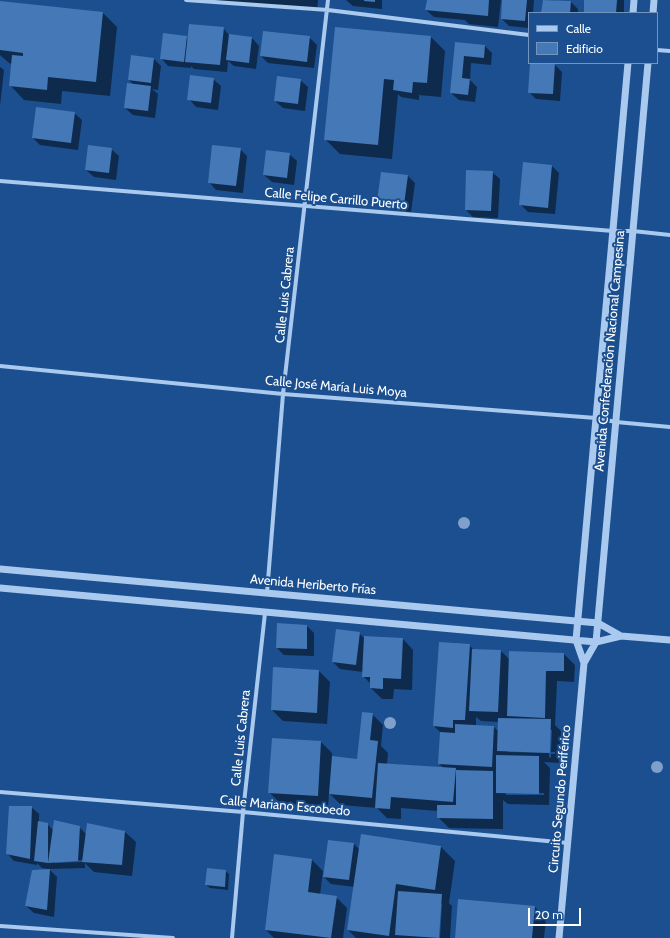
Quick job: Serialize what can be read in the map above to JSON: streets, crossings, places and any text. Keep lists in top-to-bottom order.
{
  "streets": {
    "street": [
      "Calle Felipe Carrillo Puerto",
      "Calle Luis Cabrera",
      "Avenida Confederación Nacional Campesina",
      "Calle José María Luis Moya",
      "Avenida Heriberto Frías",
      "Circuito Segundo Periférico",
      "Calle Mariano Escobedo"
    ]
  },
  "crossings": [
    ["Calle Felipe Carrillo Puerto", "Calle Luis Cabrera"],
    ["Calle Felipe Carrillo Puerto", "Avenida Confederación Nacional Campesina"],
    ["Calle Luis Cabrera", "Calle José María Luis Moya"],
    ["Calle Luis Cabrera", "Avenida Heriberto Frías"],
    ["Calle Luis Cabrera", "Calle Mariano Escobedo"],
    ["Avenida Confederación Nacional Campesina", "Calle José María Luis Moya"],
    ["Avenida Confederación Nacional Campesina", "Avenida Heriberto Frías"],
    ["Avenida Confederación Nacional Campesina", "Circuito Segundo Periférico"],
    ["Avenida Heriberto Frías", "Circuito Segundo Periférico"],
    ["Circuito Segundo Periférico", "Calle Mariano Escobedo"]
  ],
  "legend": ["Calle", "Edificio"],
  "scale_bar": "20 m"
}
